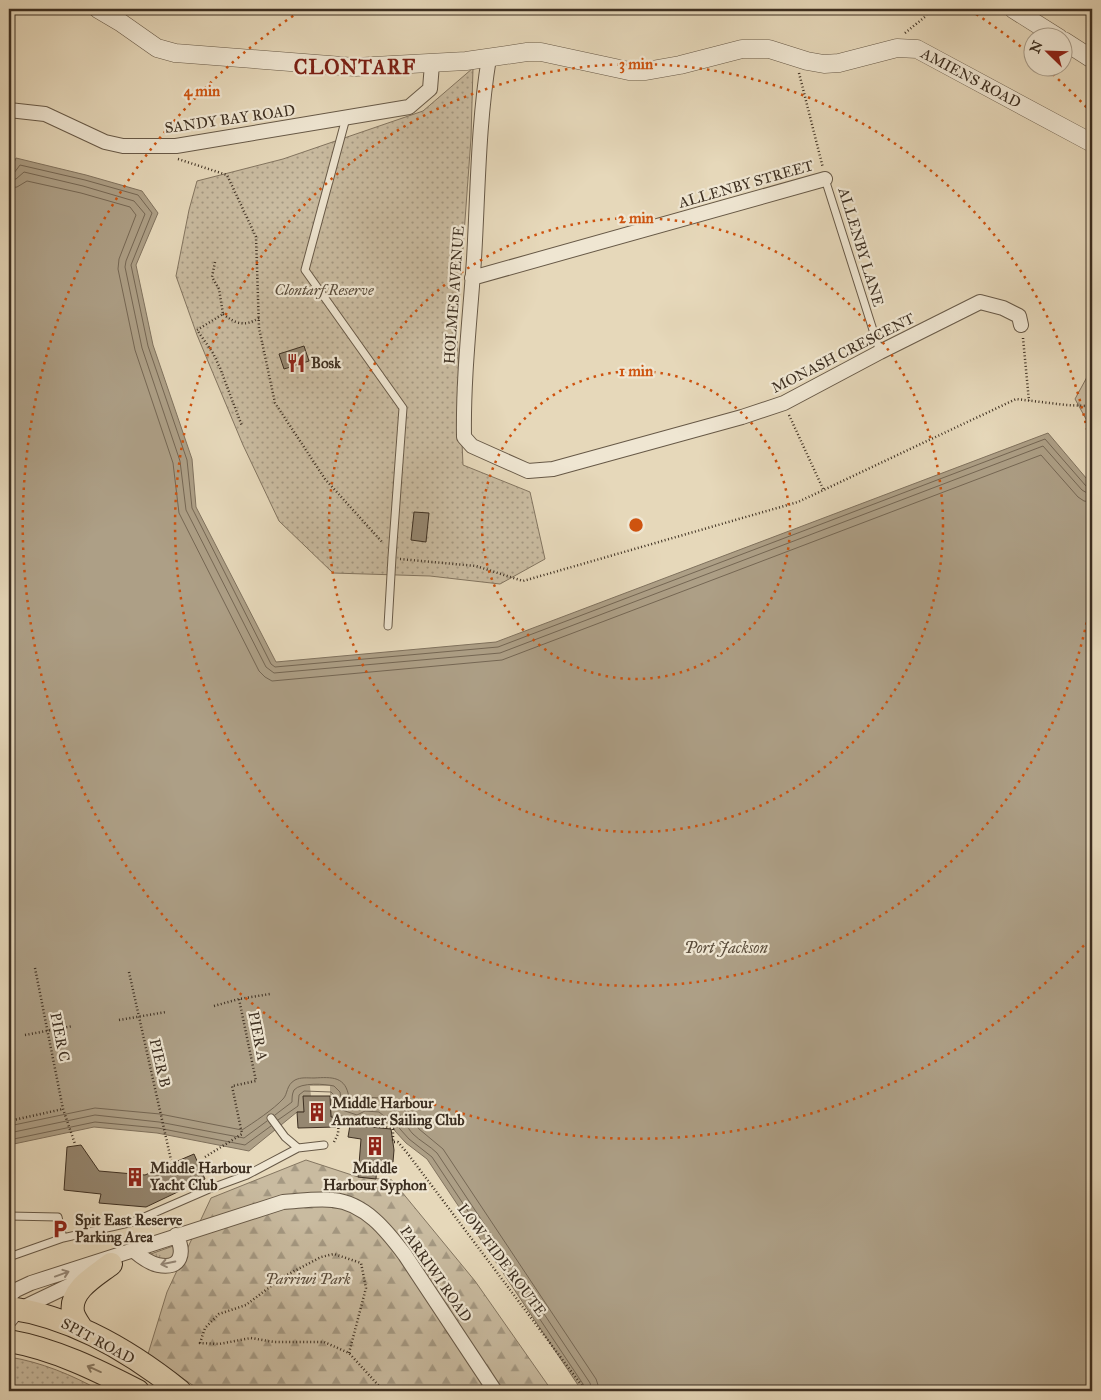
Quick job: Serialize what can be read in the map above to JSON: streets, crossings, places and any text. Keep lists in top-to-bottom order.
{
  "streets": {
    "highway": ["SPIT ROAD"],
    "street": [
      "AMIENS ROAD",
      "SANDY BAY ROAD",
      "ALLENBY STREET",
      "HOLMES AVENUE",
      "MONASH CRESCENT",
      "PARRIWI ROAD"
    ],
    "lane": ["ALLENBY LANE"],
    "path": [
      "PIER A",
      "PIER C",
      "PIER B",
      "LOW TIDE ROUTE"
    ]
  },
  "crossings": [
    ["AMIENS ROAD", "SANDY BAY ROAD"],
    ["AMIENS ROAD", "HOLMES AVENUE"],
    ["ALLENBY STREET", "ALLENBY LANE"],
    ["ALLENBY STREET", "HOLMES AVENUE"],
    ["ALLENBY LANE", "MONASH CRESCENT"],
    ["HOLMES AVENUE", "MONASH CRESCENT"],
    ["PARRIWI ROAD", "SPIT ROAD"]
  ],
  "districts": ["CLONTARF"],
  "water": ["Port Jackson"],
  "parks": ["Clontarf Reserve", "Parriwi Park"],
  "places": {
    "restaurant": ["Bosk"],
    "building": ["Middle Harbour Amatuer Sailing Club", "Middle Harbour Syphon", "Middle Harbour Yacht Club"],
    "parking": ["Spit East Reserve Parking Area"]
  },
  "north": "top left",
  "rings": [
    "3 min",
    "4 min",
    "2 min",
    "1 min"
  ]
}
